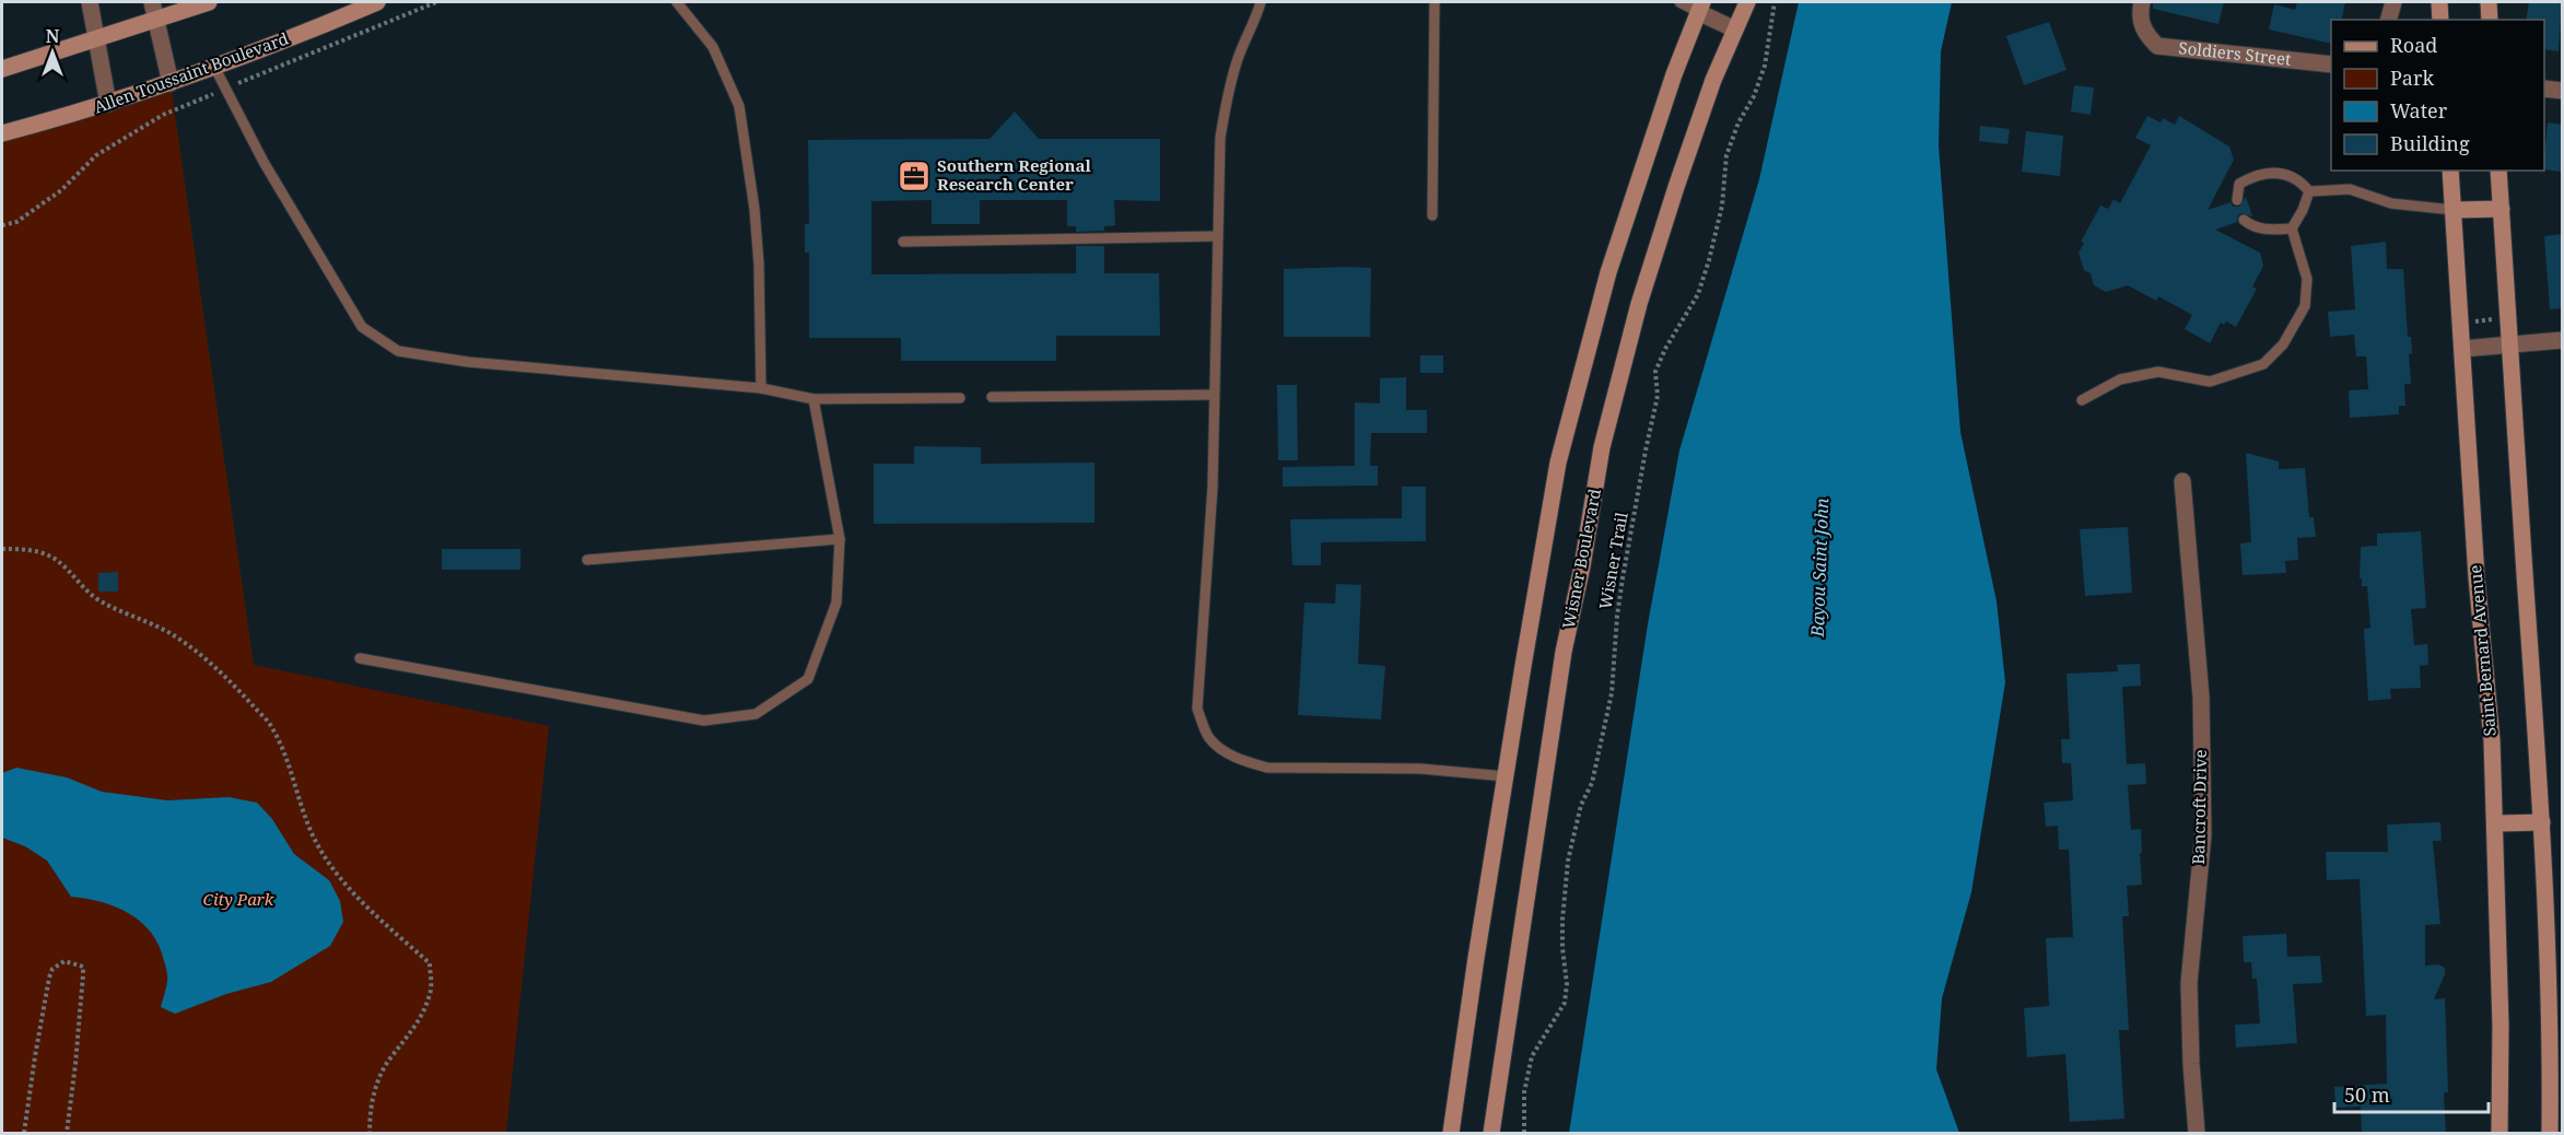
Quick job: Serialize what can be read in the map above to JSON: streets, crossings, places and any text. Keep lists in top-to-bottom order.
{
  "streets": {
    "main road": ["Allen Toussaint Boulevard", "Wisner Boulevard", "Saint Bernard Avenue"],
    "street": ["Soldiers Street", "Bancroft Drive"],
    "path": ["Wisner Trail"]
  },
  "water": ["Bayou Saint John"],
  "parks": ["City Park"],
  "places": {
    "office": ["Southern Regional Research Center"]
  },
  "legend": [
    "Road",
    "Park",
    "Water",
    "Building"
  ],
  "scale_bar": "50 m",
  "north": "top"
}
